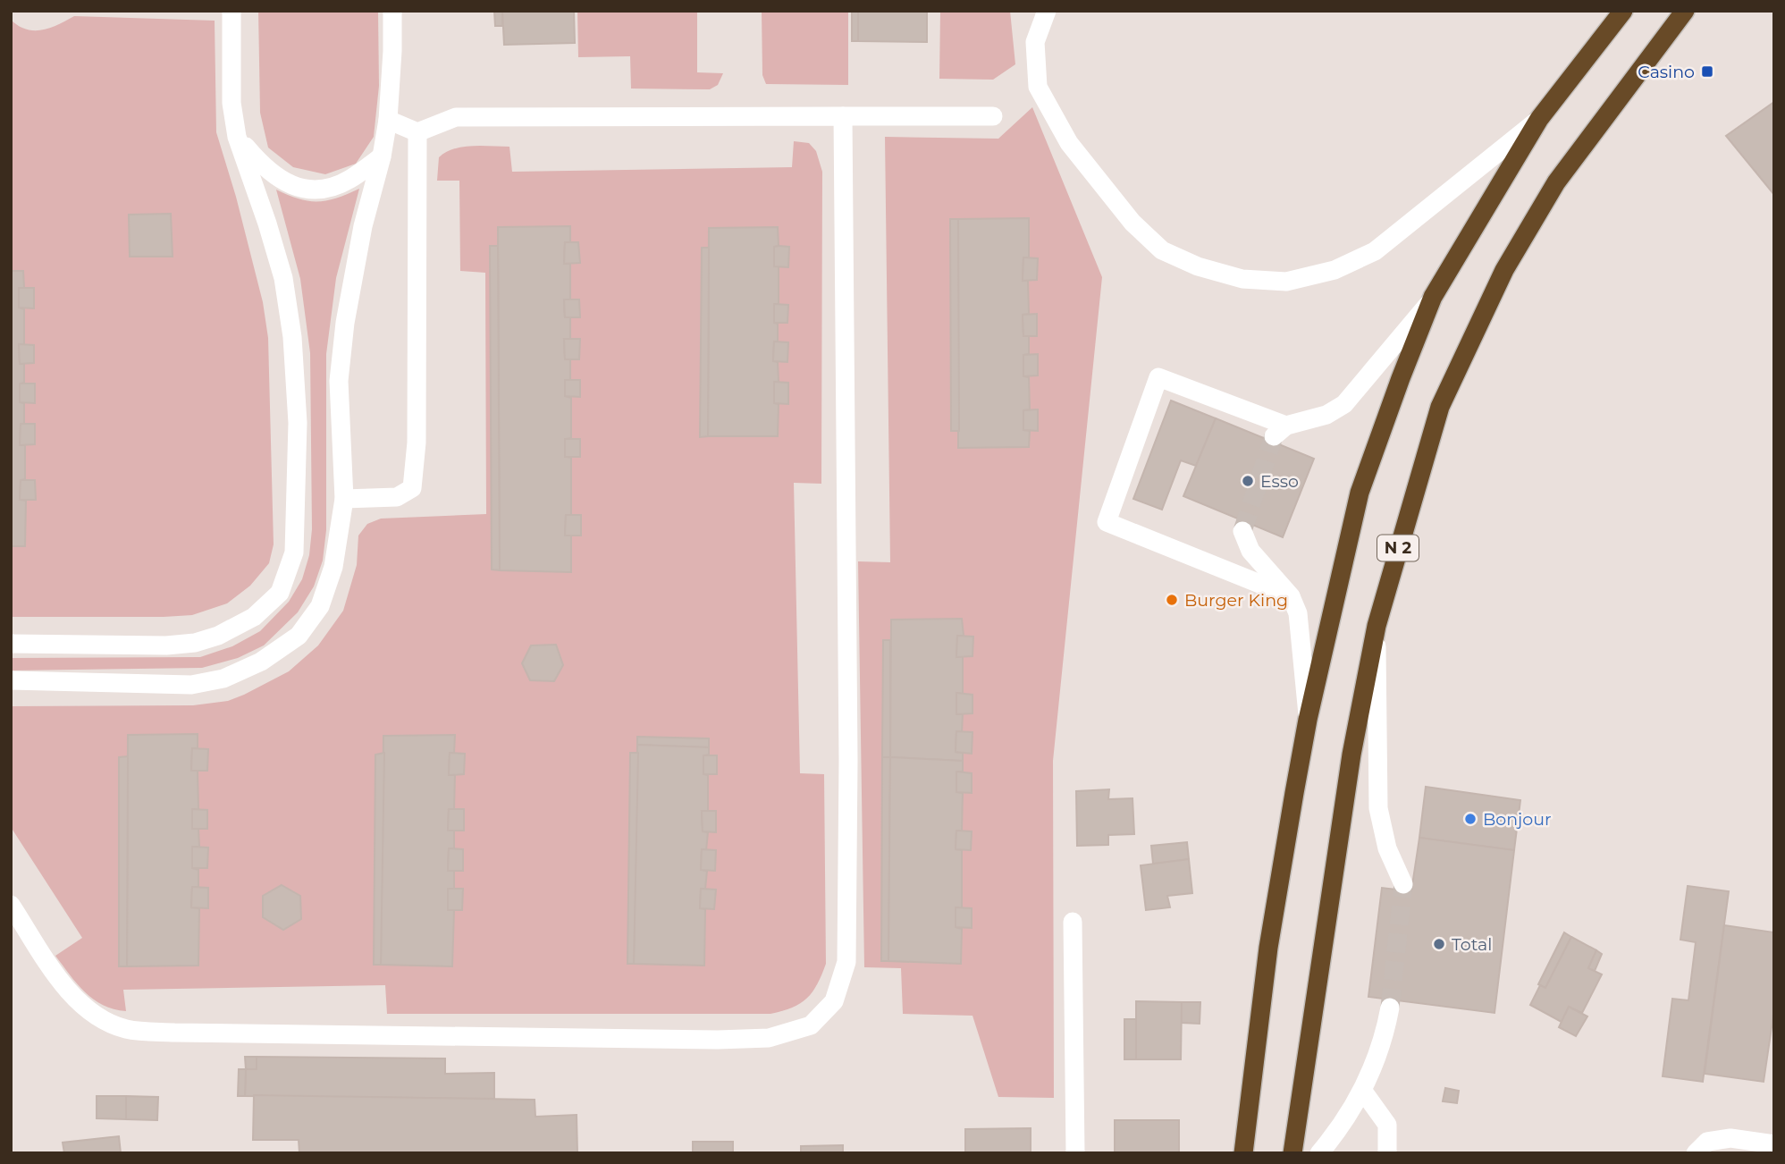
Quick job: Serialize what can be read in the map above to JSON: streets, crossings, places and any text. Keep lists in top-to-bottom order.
{
  "streets": {
    "highway": ["N 2"]
  },
  "places": {
    "transit": ["Casino"],
    "other": [
      "Esso",
      "Burger King",
      "Bonjour",
      "Total"
    ]
  }
}
